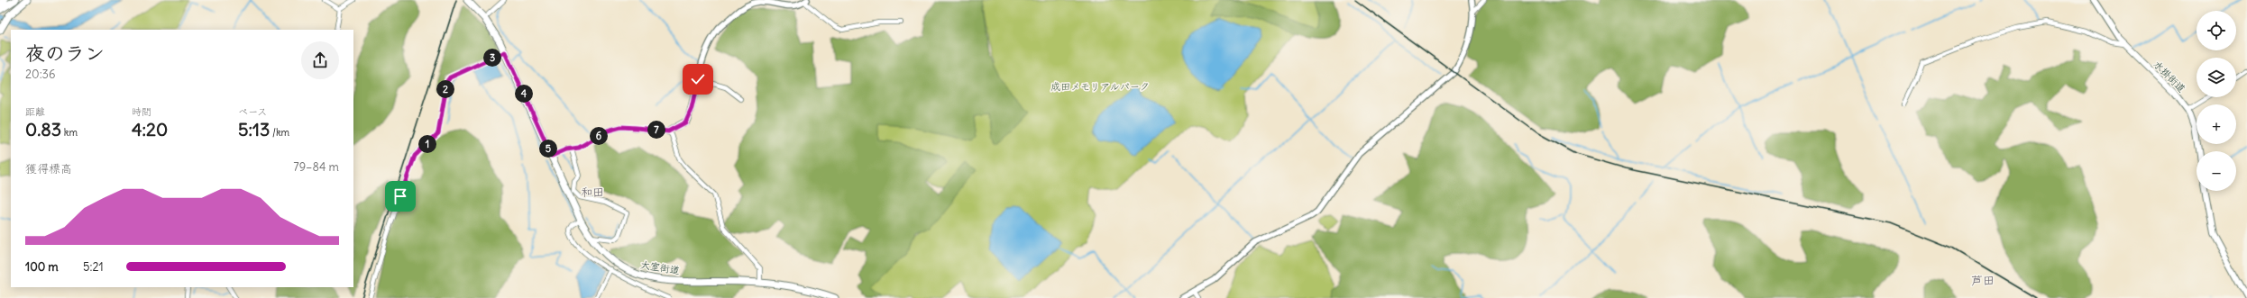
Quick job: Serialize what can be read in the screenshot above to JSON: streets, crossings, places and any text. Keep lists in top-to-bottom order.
{
  "streets": {
    "main road": ["水掛街道", "大室街道"]
  },
  "districts": ["和田", "芦田"],
  "parks": ["成田メモリアルパーク"],
  "page": {
    "map_buttons": ["+", "−"],
    "heading": ["夜のラン", "20:36"],
    "pins": [
      "3",
      "2",
      "4",
      "7",
      "6",
      "1",
      "5"
    ],
    "stats": [
      ["距離", "0.83 km"],
      ["時間", "4:20"],
      ["ペース", "5:13 /km"]
    ],
    "chart": ["獲得標高", "79–84 m"],
    "list": [
      {
        "name": "100 m",
        "note": "5:21"
      }
    ]
  }
}
